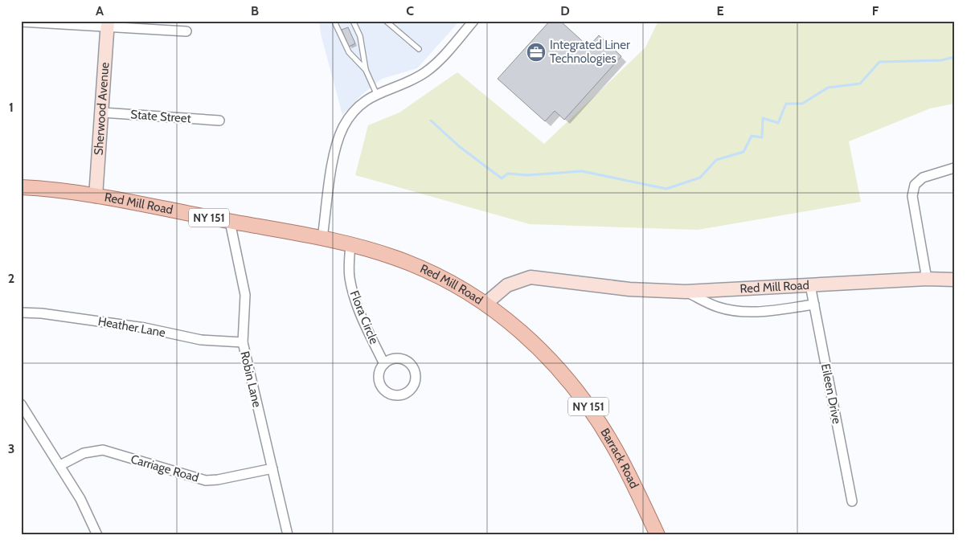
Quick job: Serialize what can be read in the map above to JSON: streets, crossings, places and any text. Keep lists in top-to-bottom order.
{
  "streets": {
    "main road": ["Red Mill Road", "NY 151", "Barrack Road"],
    "street": [
      "Sherwood Avenue",
      "State Street",
      "Flora Circle",
      "Heather Lane",
      "Robin Lane",
      "Eileen Drive",
      "Carriage Road"
    ]
  },
  "crossings": [
    ["Sherwood Avenue", "State Street"],
    ["Sherwood Avenue", "Red Mill Road"],
    ["Red Mill Road", "Flora Circle"],
    ["Red Mill Road", "Robin Lane"],
    ["Red Mill Road", "Eileen Drive"],
    ["Red Mill Road", "Barrack Road"],
    ["Heather Lane", "Robin Lane"],
    ["Robin Lane", "Carriage Road"]
  ],
  "places": {
    "office": ["Integrated Liner Technologies"]
  },
  "grid": {
    "columns": [
      "A",
      "B",
      "C",
      "D",
      "E",
      "F"
    ],
    "rows": ["1", "2", "3"]
  }
}
